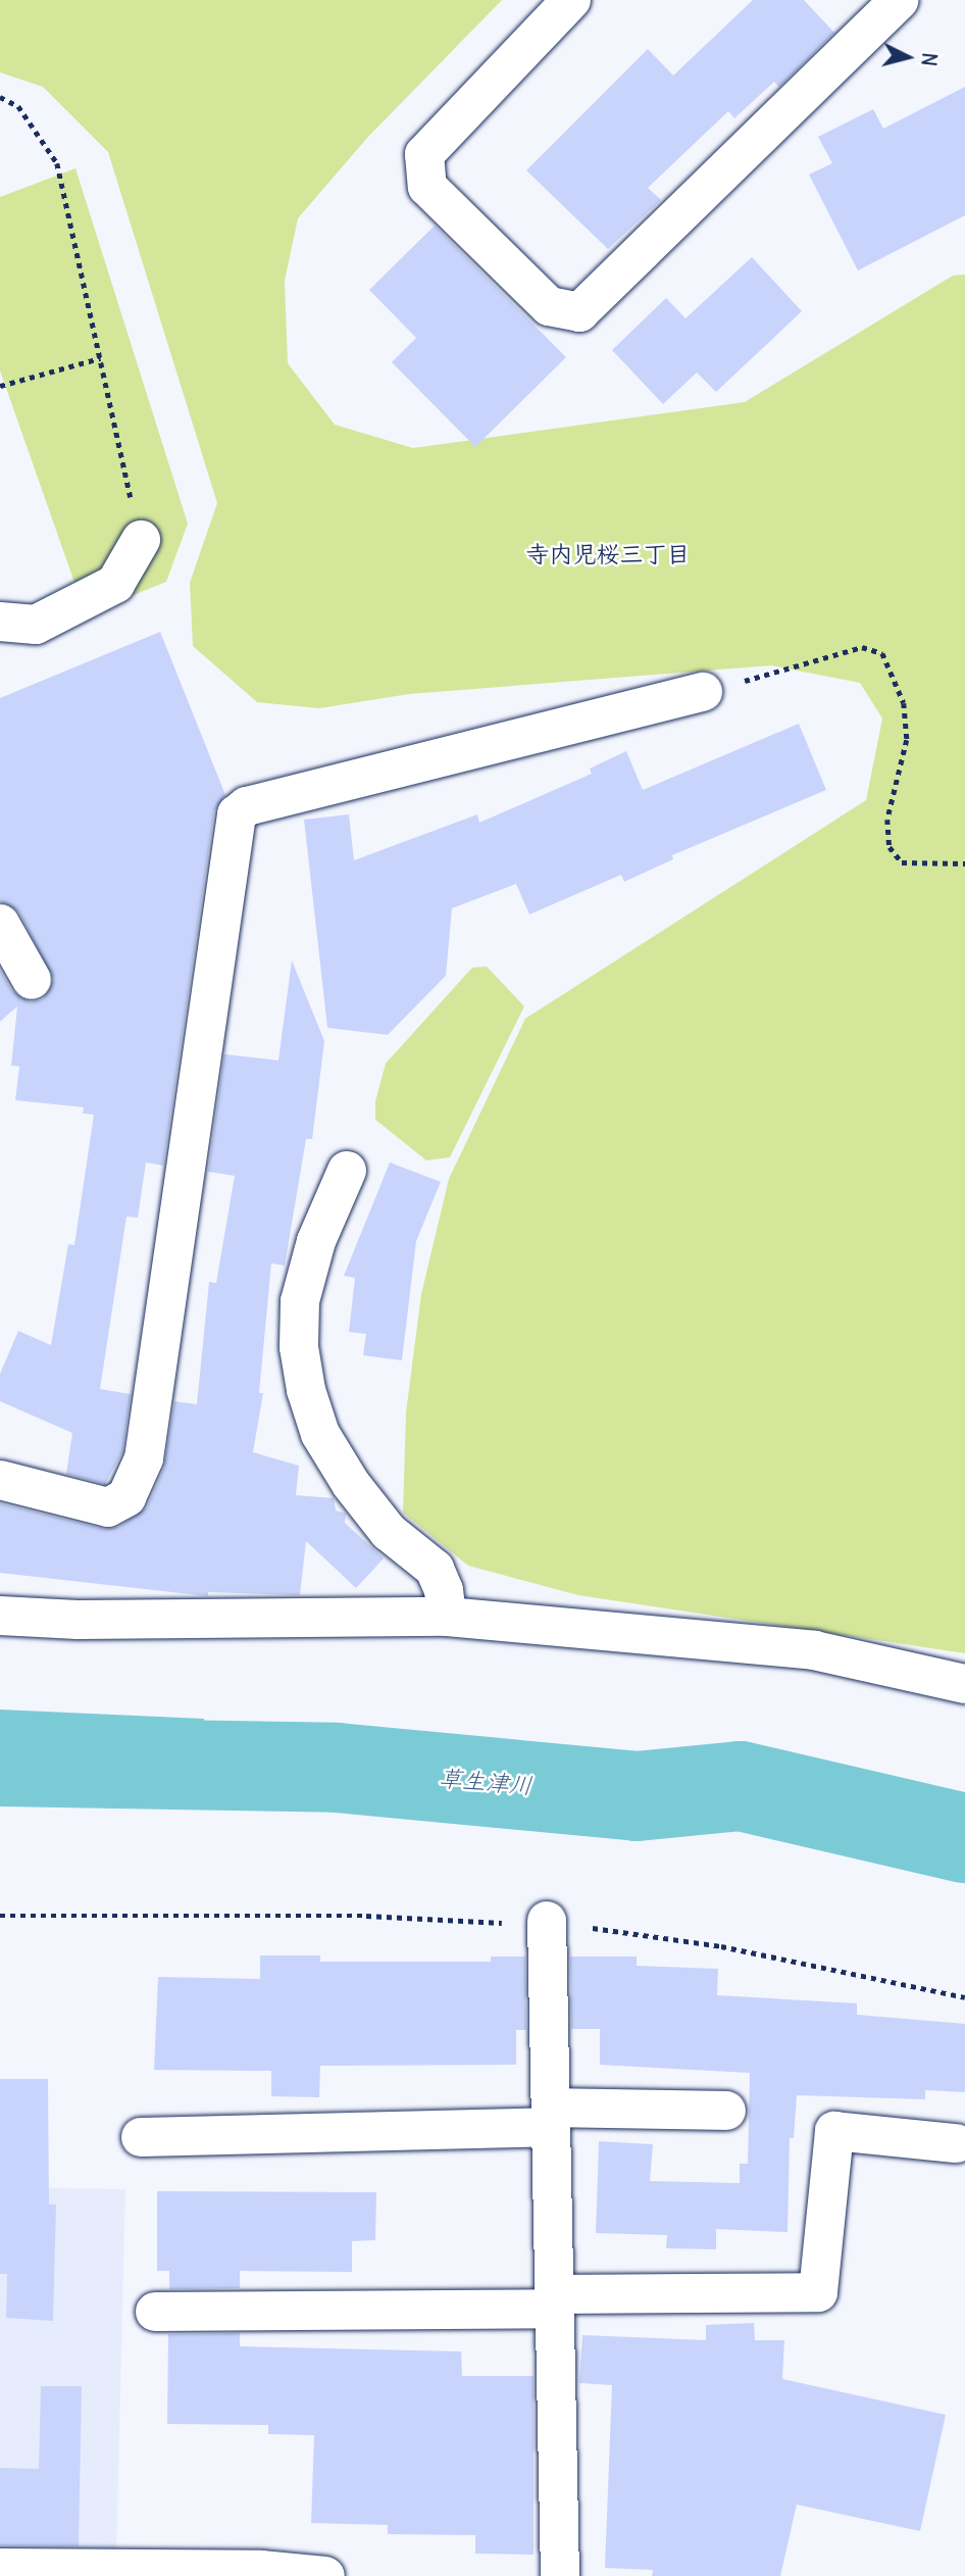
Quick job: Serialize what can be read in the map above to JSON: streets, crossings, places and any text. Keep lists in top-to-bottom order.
{
  "districts": ["寺内児桜三丁目"],
  "water": ["草生津川"],
  "north": "right"
}
